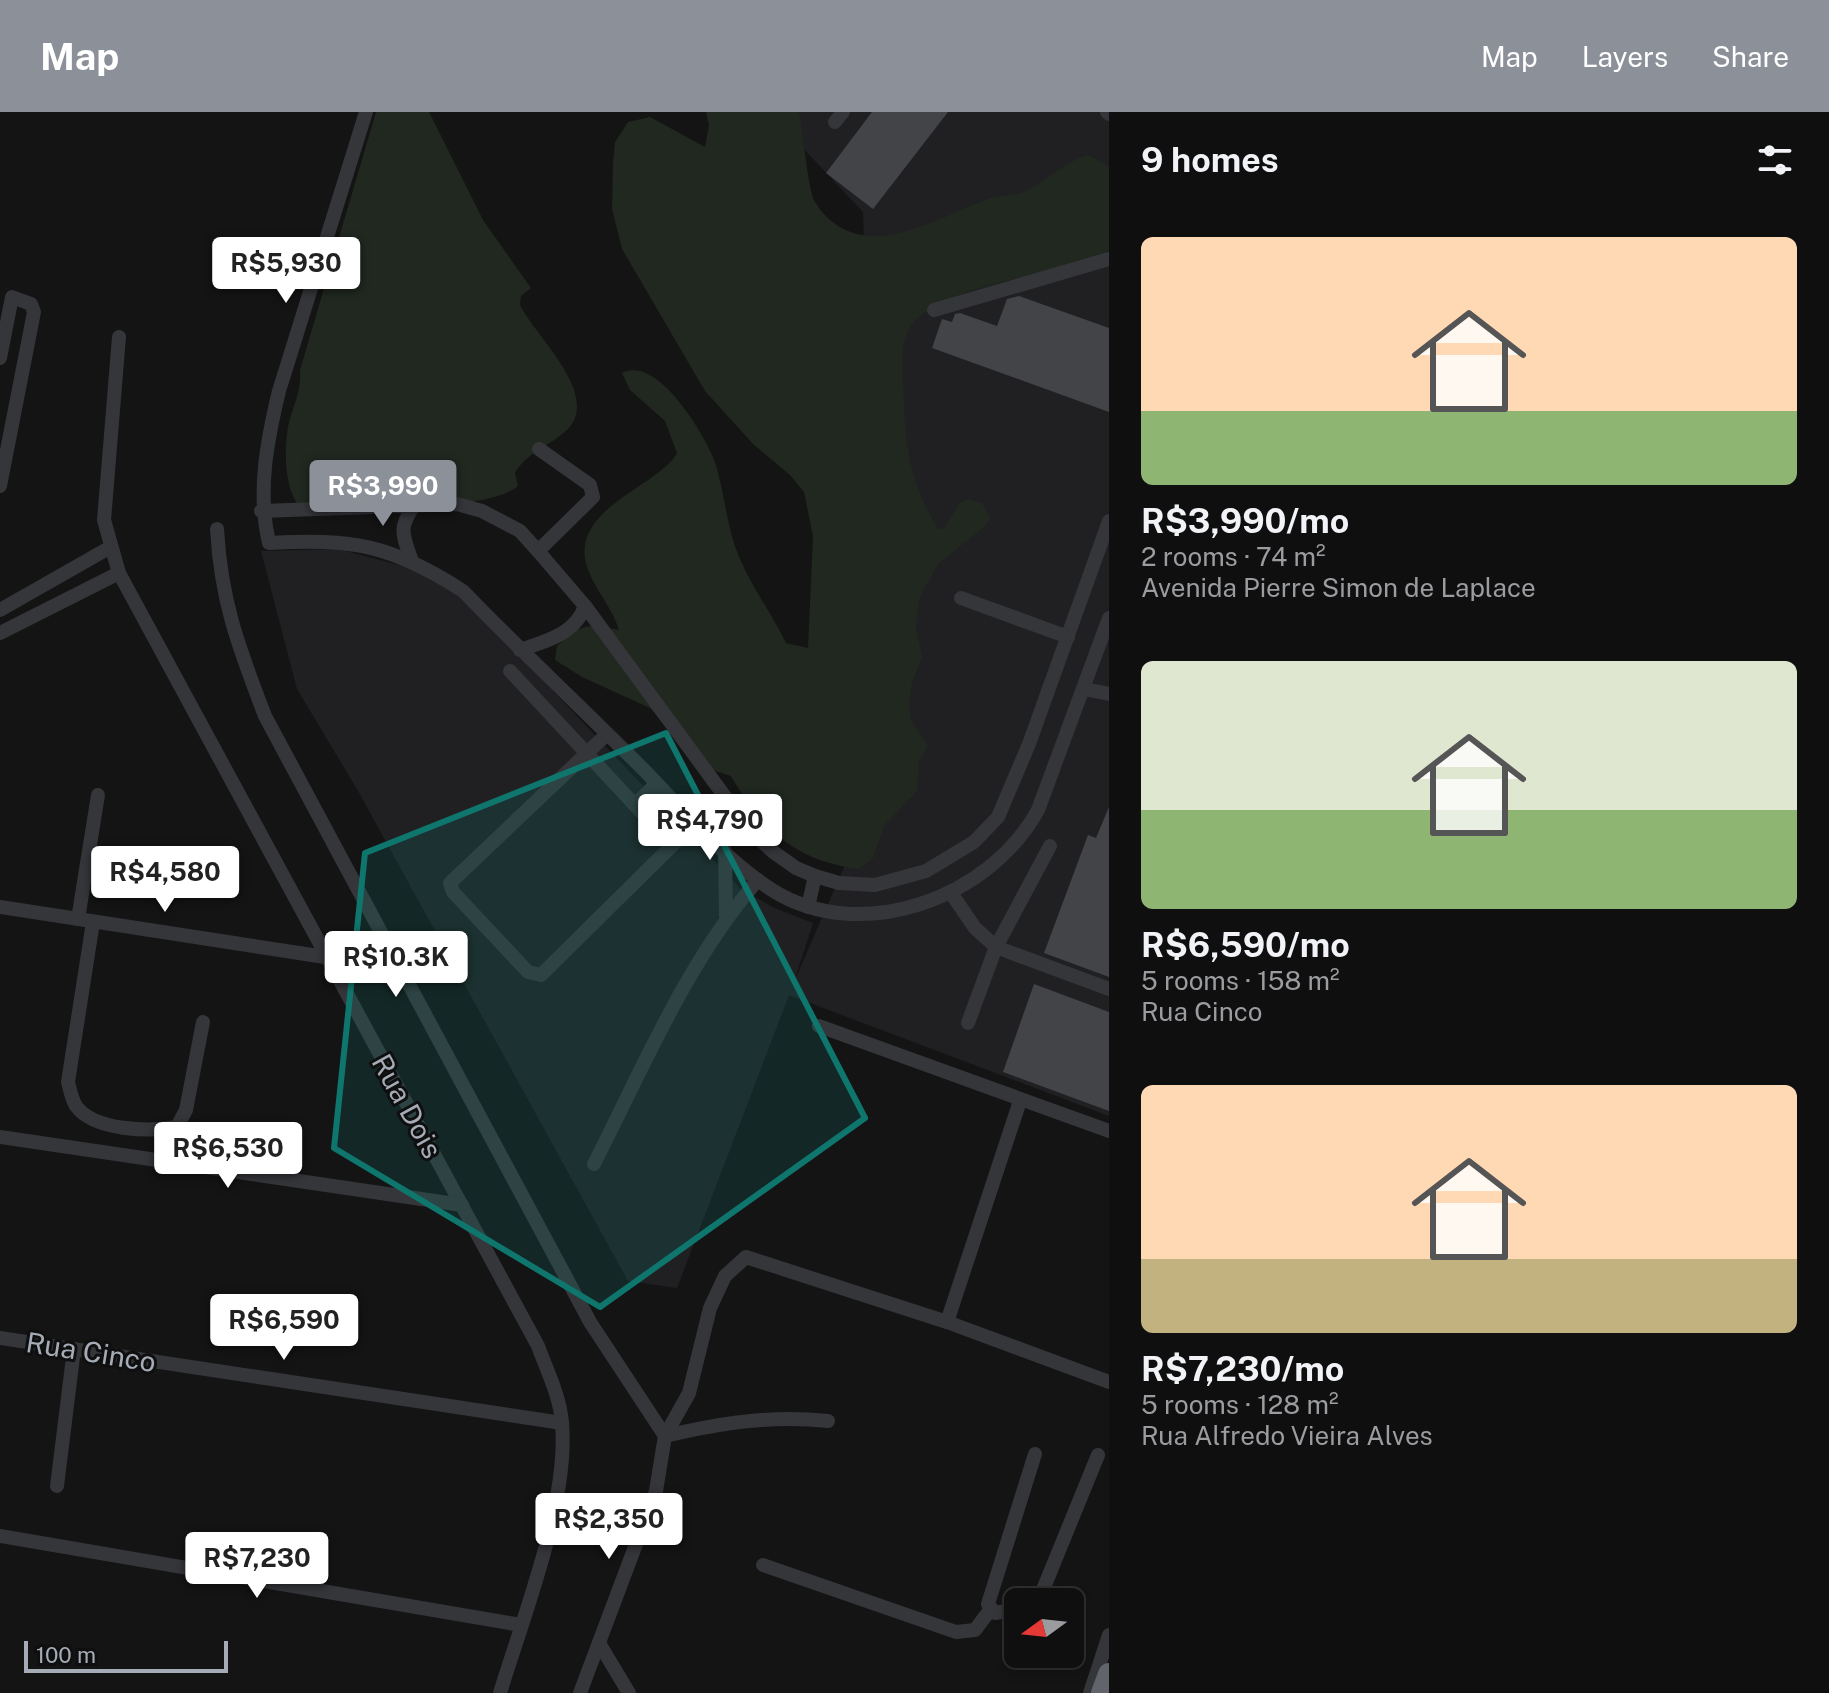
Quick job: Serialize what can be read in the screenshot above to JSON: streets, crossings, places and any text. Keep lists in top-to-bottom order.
{
  "streets": {
    "street": ["Rua Dois", "Rua Cinco"]
  },
  "crossings": [
    ["Rua Dois", "Rua Cinco"]
  ],
  "scale_bar": "100 m",
  "north": "left",
  "page": {
    "header": "Map",
    "nav": ["Map", "Layers", "Share"],
    "heading": "9 homes",
    "list": [
      {
        "name": "R$3,990/mo",
        "note": "2 rooms · 74 m² · Avenida Pierre Simon de Laplace"
      },
      {
        "name": "R$6,590/mo",
        "note": "5 rooms · 158 m² · Rua Cinco"
      },
      {
        "name": "R$7,230/mo",
        "note": "5 rooms · 128 m² · Rua Alfredo Vieira Alves"
      }
    ],
    "price": [
      "R$5,930",
      "R$3,990",
      "R$4,790",
      "R$4,580",
      "R$10.3K",
      "R$6,530",
      "R$6,590",
      "R$2,350",
      "R$7,230"
    ],
    "scale": "100 m"
  }
}
